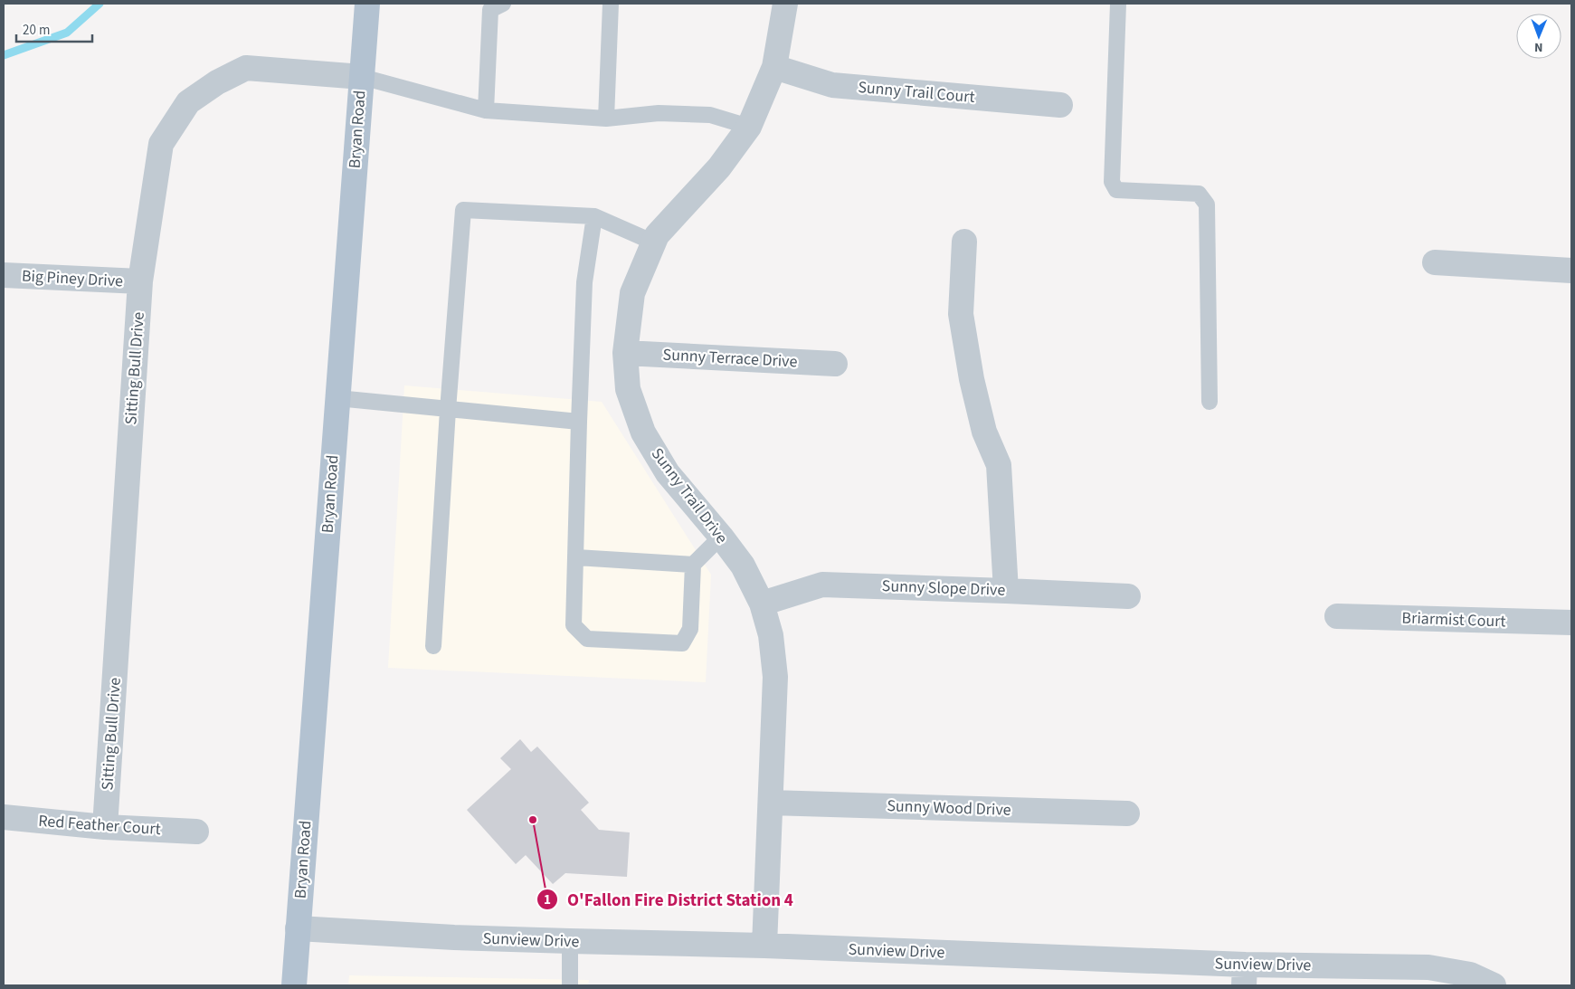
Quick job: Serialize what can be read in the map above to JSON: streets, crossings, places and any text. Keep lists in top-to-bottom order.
{
  "streets": {
    "main road": ["Bryan Road"],
    "street": [
      "Sunny Trail Court",
      "Big Piney Drive",
      "Sunny Terrace Drive",
      "Sitting Bull Drive",
      "Sunny Trail Drive",
      "Sunny Slope Drive",
      "Briarmist Court",
      "Sunny Wood Drive",
      "Red Feather Court",
      "Sunview Drive"
    ]
  },
  "crossings": [
    ["Sunny Trail Court", "Sunny Trail Drive"],
    ["Bryan Road", "Sitting Bull Drive"],
    ["Bryan Road", "Sunview Drive"],
    ["Big Piney Drive", "Sitting Bull Drive"],
    ["Sunny Terrace Drive", "Sunny Trail Drive"],
    ["Sitting Bull Drive", "Red Feather Court"],
    ["Sunny Trail Drive", "Sunny Slope Drive"],
    ["Sunny Trail Drive", "Sunny Wood Drive"],
    ["Sunny Trail Drive", "Sunview Drive"]
  ],
  "places": ["O'Fallon Fire District Station 4"],
  "scale_bar": "20 m",
  "north": "bottom"
}
